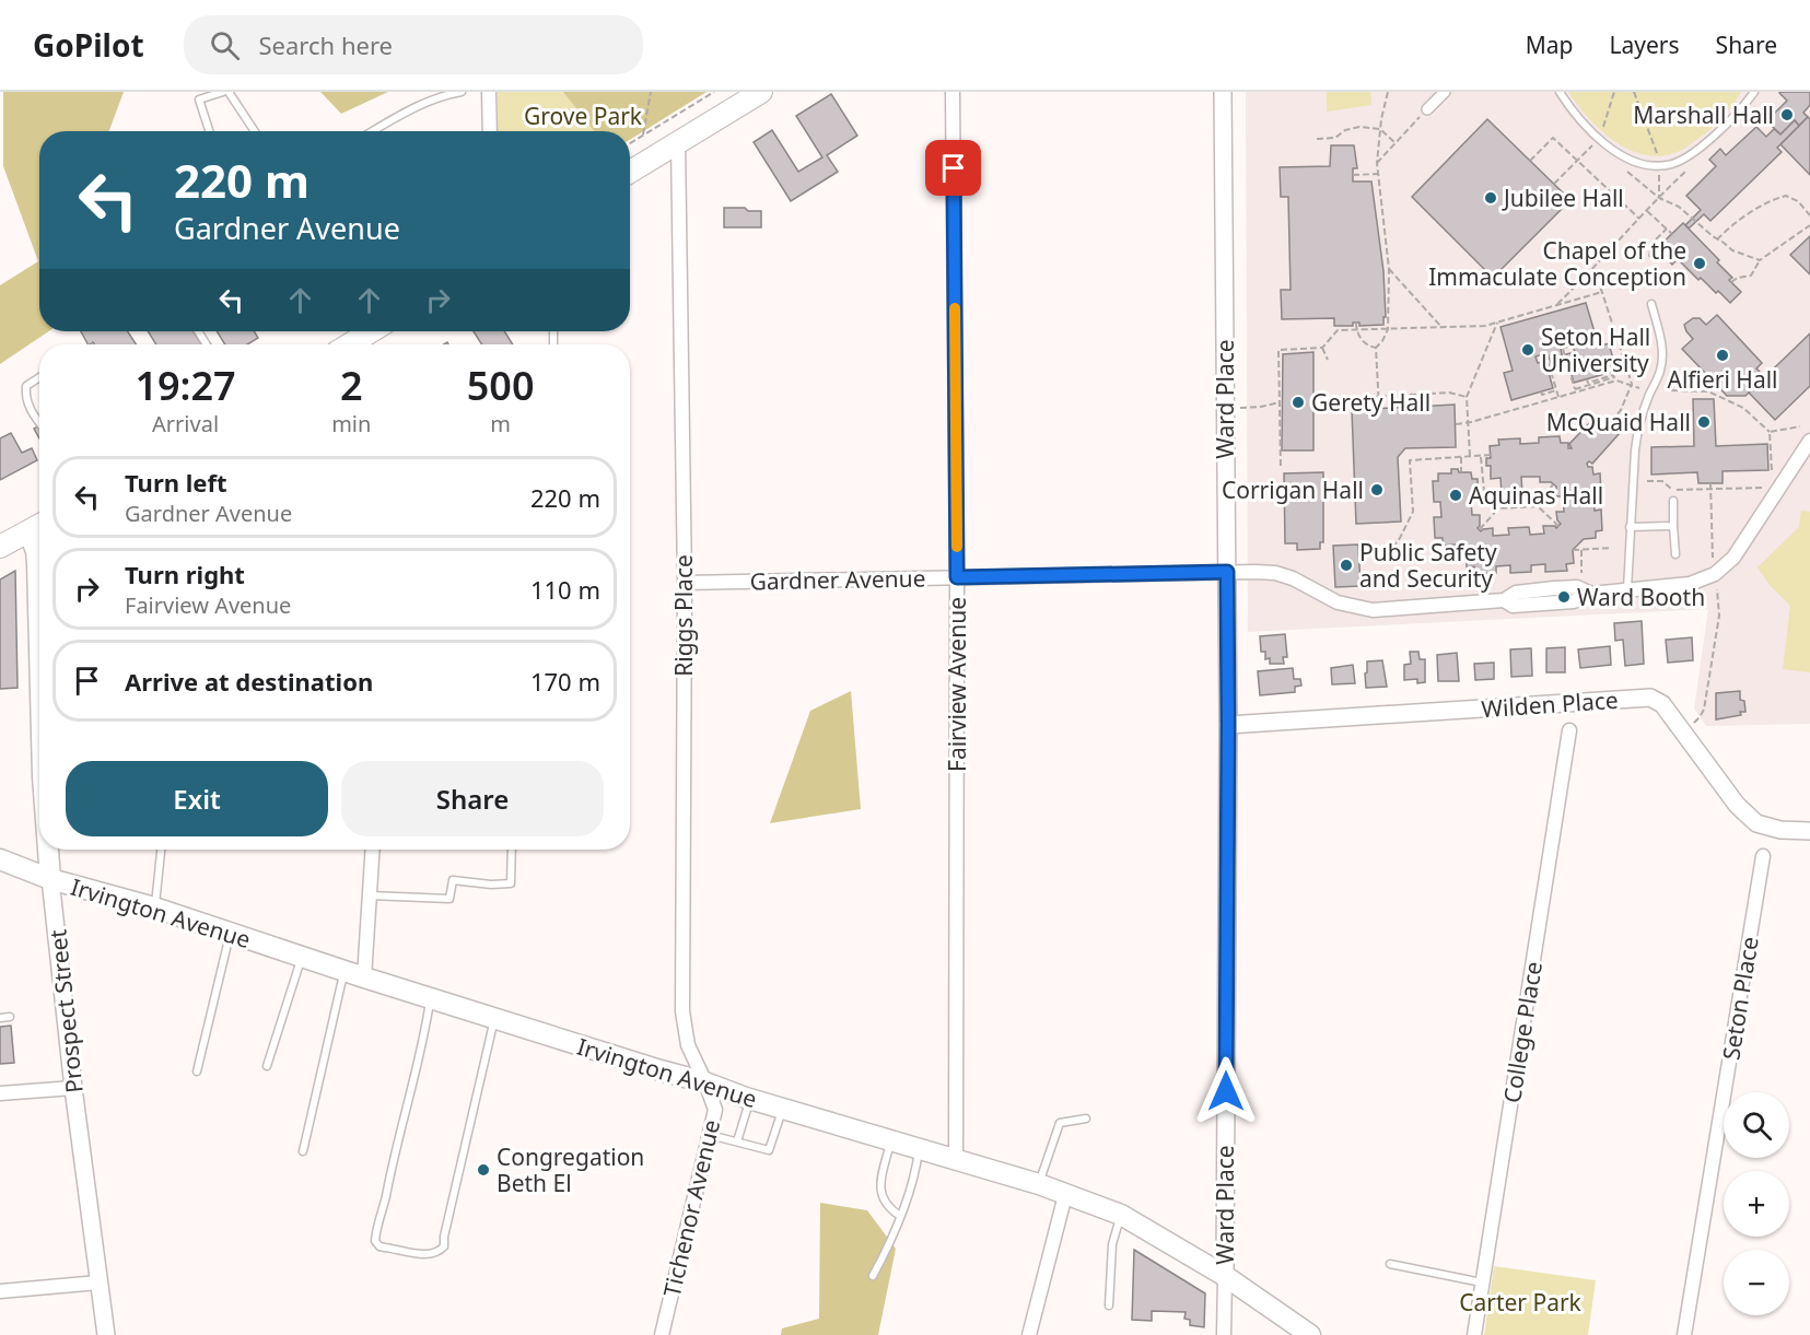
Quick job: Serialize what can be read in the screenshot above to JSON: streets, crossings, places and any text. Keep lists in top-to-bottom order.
{
  "streets": {
    "main road": ["Irvington Avenue", "Prospect Street"],
    "street": [
      "Ward Place",
      "Gardner Avenue",
      "Riggs Place",
      "Fairview Avenue",
      "Wilden Place",
      "Seton Place",
      "College Place",
      "Tichenor Avenue"
    ]
  },
  "crossings": [
    ["Ward Place", "Gardner Avenue"],
    ["Ward Place", "Wilden Place"],
    ["Ward Place", "Irvington Avenue"],
    ["Gardner Avenue", "Riggs Place"],
    ["Gardner Avenue", "Fairview Avenue"],
    ["Riggs Place", "Irvington Avenue"],
    ["Riggs Place", "Tichenor Avenue"],
    ["Fairview Avenue", "Irvington Avenue"],
    ["Irvington Avenue", "Prospect Street"],
    ["Irvington Avenue", "Tichenor Avenue"]
  ],
  "parks": ["Grove Park", "Carter Park"],
  "places": [
    "Marshall Hall",
    "Jubilee Hall",
    "Chapel of the Immaculate Conception",
    "Seton Hall University",
    "Alfieri Hall",
    "Gerety Hall",
    "McQuaid Hall",
    "Corrigan Hall",
    "Aquinas Hall",
    "Public Safety and Security",
    "Ward Booth",
    "Congregation Beth El"
  ],
  "page": {
    "header": "GoPilot",
    "search": "Search here",
    "nav": ["Map", "Layers", "Share"],
    "turn": ["220 m", "Gardner Avenue"],
    "eta": [
      "19:27",
      "Arrival",
      "2",
      "min",
      "500",
      "m"
    ],
    "list": [
      {
        "name": "Turn left",
        "note": "Gardner Avenue",
        "value": "220 m"
      },
      {
        "name": "Turn right",
        "note": "Fairview Avenue",
        "value": "110 m"
      },
      {
        "name": "Arrive at destination",
        "value": "170 m"
      }
    ],
    "buttons": ["Exit", "Share"],
    "map_buttons": ["+", "−"]
  }
}
